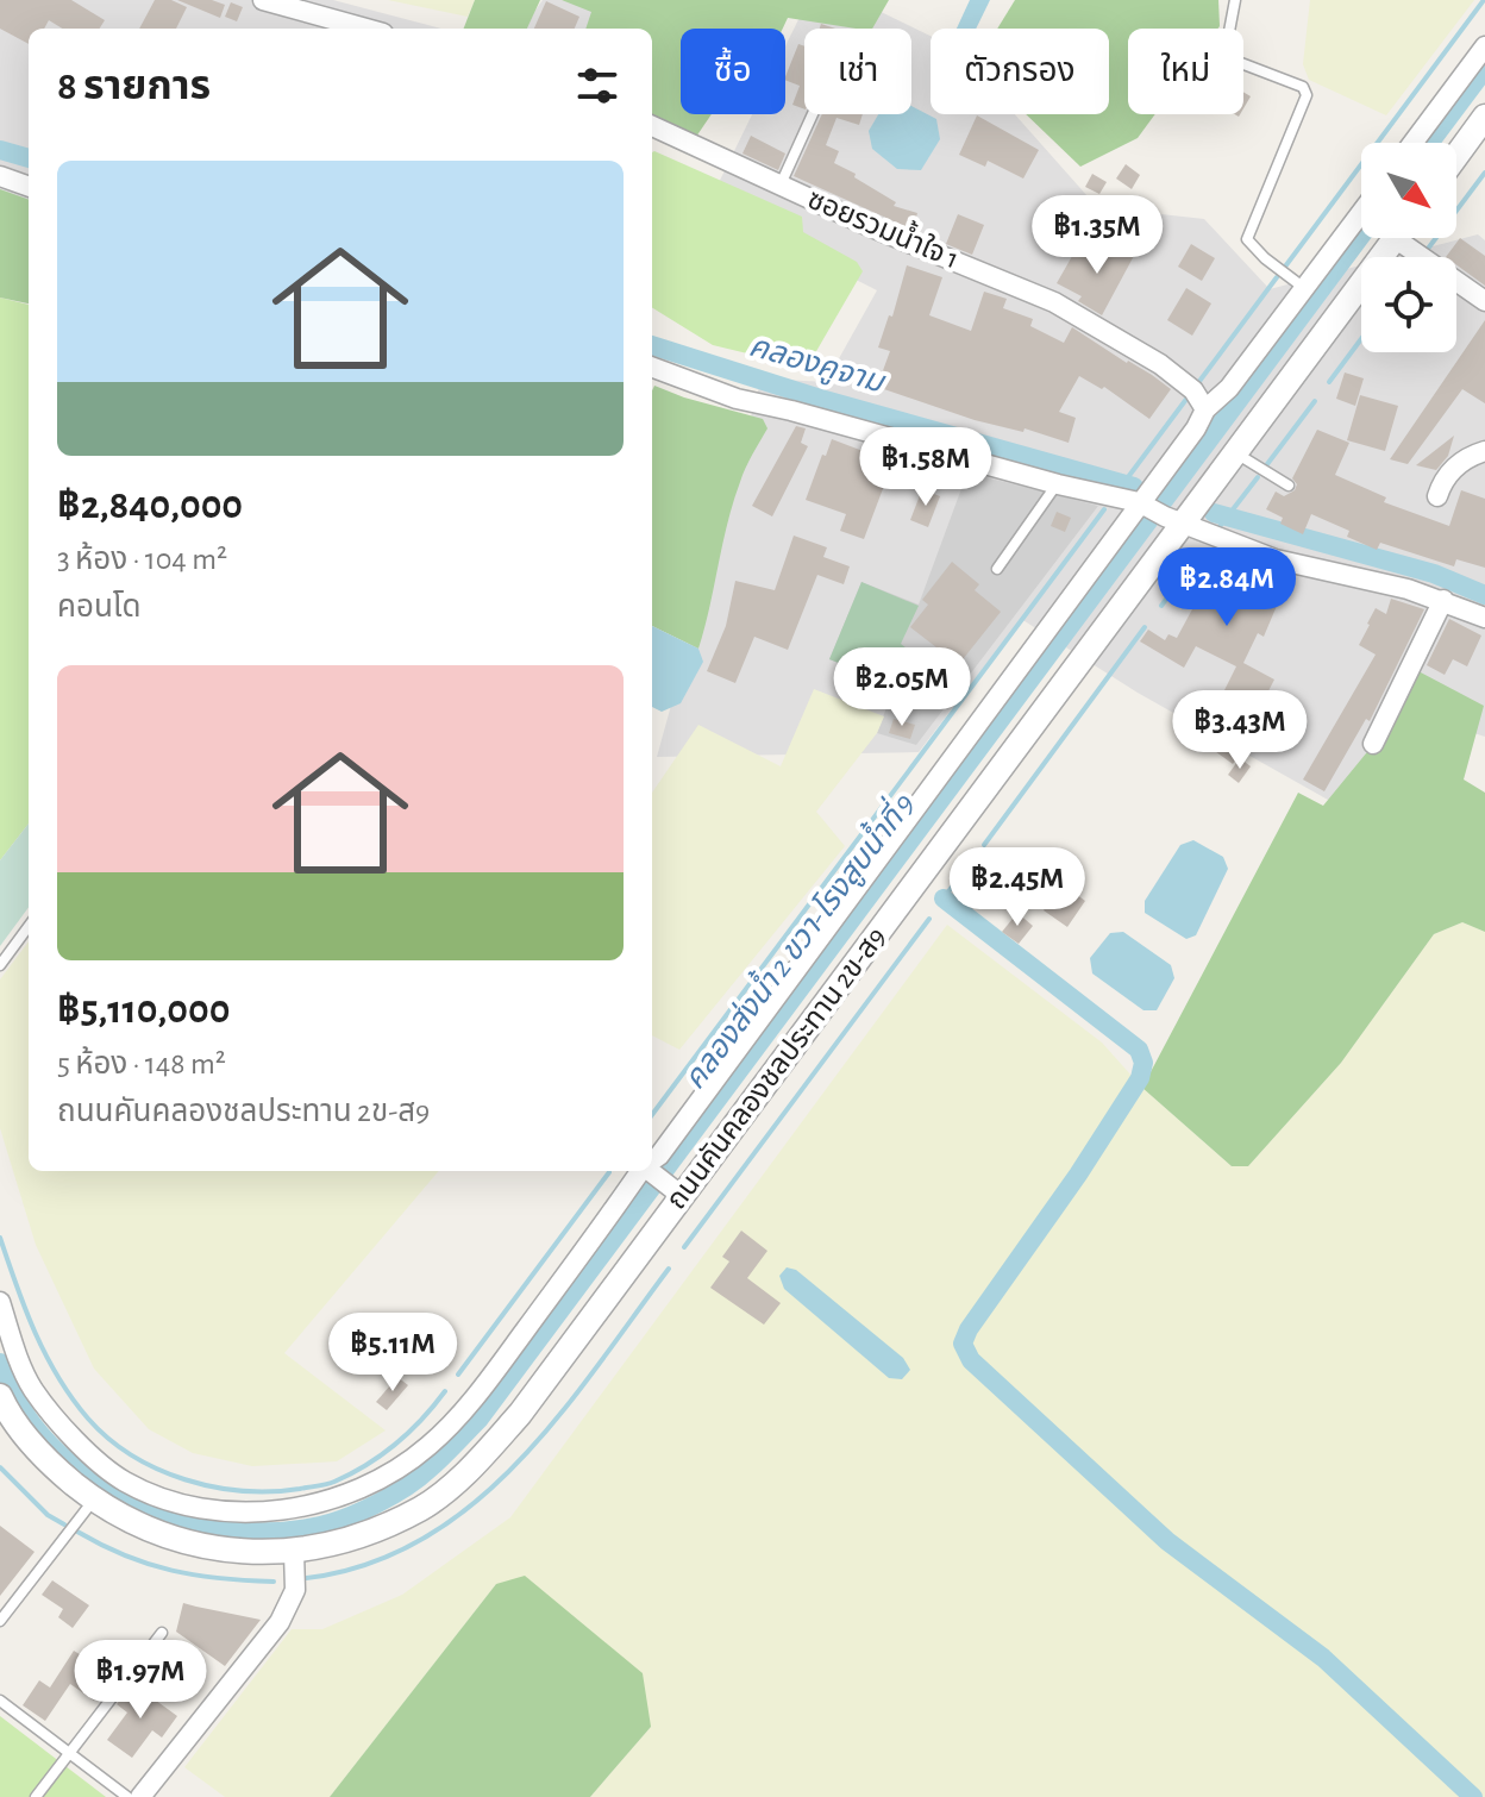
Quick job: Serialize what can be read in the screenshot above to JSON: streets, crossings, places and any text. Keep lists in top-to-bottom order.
{
  "streets": {
    "street": ["ซอยรวมน้ำใจ 1", "ถนนคันคลองชลประทาน 2ข-ส9"]
  },
  "water": ["คลองคูจาม", "คลองส่งน้ำ 2 ขวา-โรงสูบน้ำที่ 9"],
  "north": "bottom right",
  "page": {
    "chip": [
      "ซื้อ",
      "เช่า",
      "ตัวกรอง",
      "ใหม่"
    ],
    "heading": "8 รายการ",
    "list": [
      {
        "name": "฿2,840,000",
        "note": "3 ห้อง · 104 m² · คอนโด"
      },
      {
        "name": "฿5,110,000",
        "note": "5 ห้อง · 148 m² · ถนนคันคลองชลประทาน 2ข-ส9"
      }
    ],
    "price": [
      "฿1.35M",
      "฿1.58M",
      "฿2.84M",
      "฿2.05M",
      "฿3.43M",
      "฿2.45M",
      "฿5.11M",
      "฿1.97M"
    ]
  }
}
